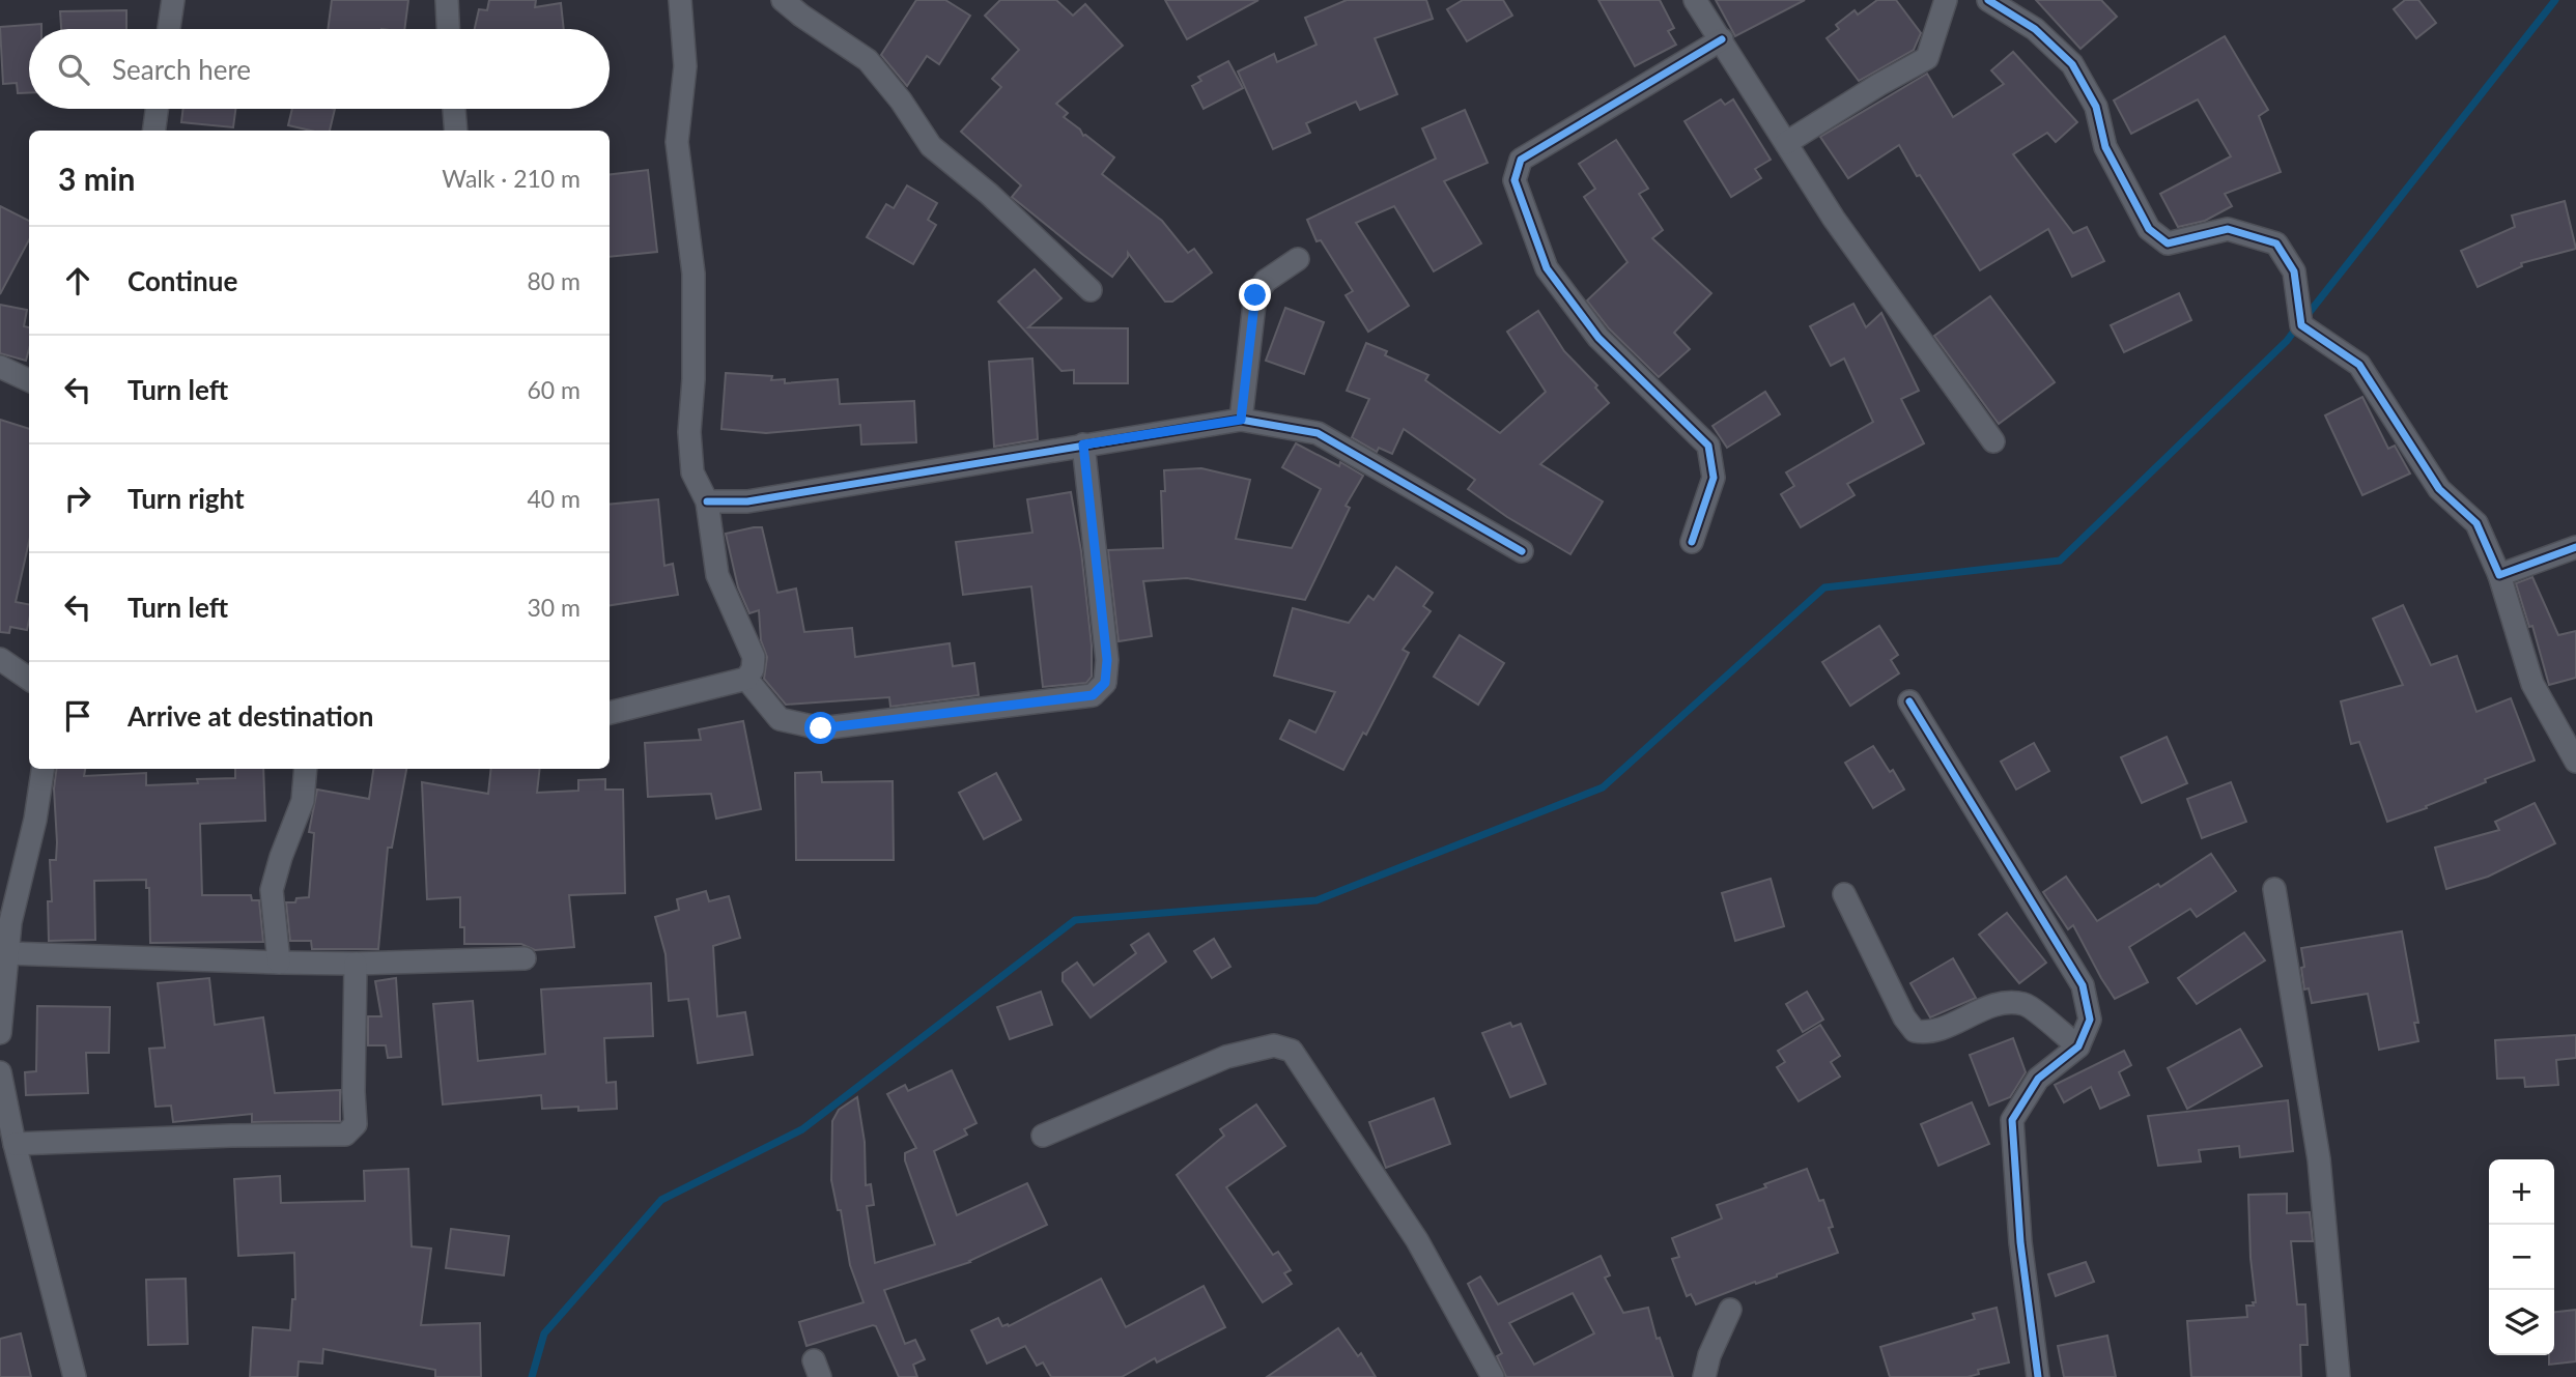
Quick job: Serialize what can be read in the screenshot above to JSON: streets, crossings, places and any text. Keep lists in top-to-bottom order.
{
  "page": {
    "search": "Search here",
    "heading": ["3 min", "Walk · 210 m"],
    "list": [
      ["Continue", "80 m"],
      ["Turn left", "60 m"],
      ["Turn right", "40 m"],
      ["Turn left", "30 m"],
      "Arrive at destination"
    ],
    "map_buttons": ["+", "−"]
  }
}
